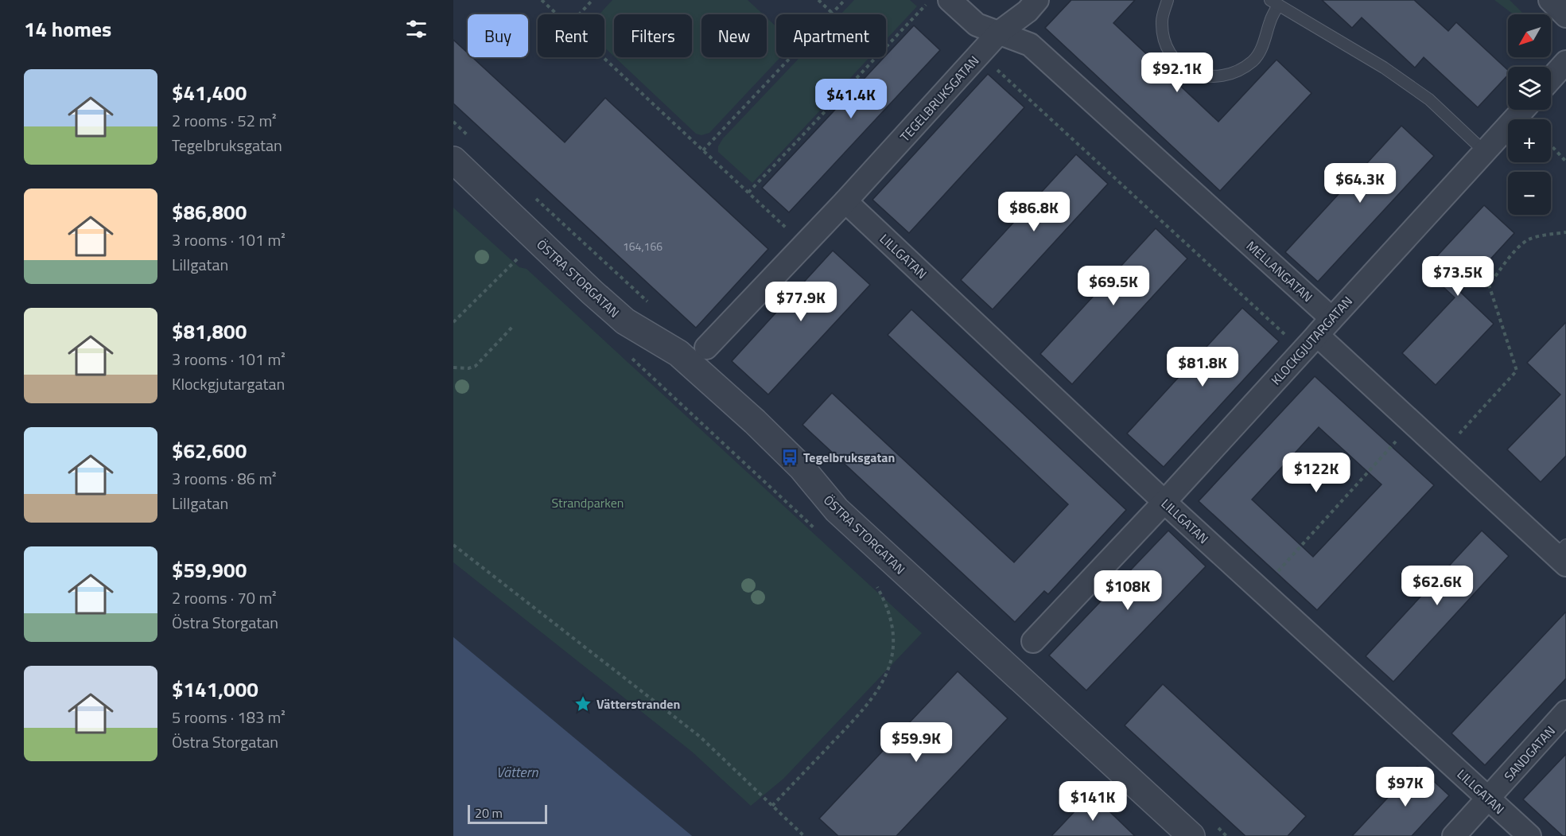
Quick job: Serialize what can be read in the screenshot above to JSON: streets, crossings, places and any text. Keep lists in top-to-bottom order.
{
  "streets": {
    "street": [
      "TEGELBRUKSGATAN",
      "LILLGATAN",
      "MELLANGATAN",
      "ÖSTRA STORGATAN",
      "KLOCKGJUTARGATAN",
      "SANDGATAN"
    ]
  },
  "crossings": [
    ["TEGELBRUKSGATAN", "LILLGATAN"],
    ["TEGELBRUKSGATAN", "MELLANGATAN"],
    ["TEGELBRUKSGATAN", "ÖSTRA STORGATAN"],
    ["LILLGATAN", "KLOCKGJUTARGATAN"],
    ["LILLGATAN", "SANDGATAN"],
    ["MELLANGATAN", "KLOCKGJUTARGATAN"]
  ],
  "water": ["Vättern"],
  "parks": ["Strandparken"],
  "places": {
    "bus stop": ["Tegelbruksgatan"],
    "place": ["Vätterstranden"]
  },
  "house_numbers": ["164,166"],
  "scale_bar": "20 m",
  "north": "bottom left",
  "page": {
    "heading": "14 homes",
    "map_buttons": ["+", "−"],
    "chip": [
      "Buy",
      "Rent",
      "Filters",
      "New",
      "Apartment"
    ],
    "price": [
      "$92.1K",
      "$41.4K",
      "$64.3K",
      "$86.8K",
      "$73.5K",
      "$69.5K",
      "$77.9K",
      "$81.8K",
      "$122K",
      "$62.6K",
      "$108K",
      "$59.9K",
      "$97K",
      "$141K"
    ],
    "list": [
      {
        "name": "$41,400",
        "note": "2 rooms · 52 m² · Tegelbruksgatan"
      },
      {
        "name": "$86,800",
        "note": "3 rooms · 101 m² · Lillgatan"
      },
      {
        "name": "$81,800",
        "note": "3 rooms · 101 m² · Klockgjutargatan"
      },
      {
        "name": "$62,600",
        "note": "3 rooms · 86 m² · Lillgatan"
      },
      {
        "name": "$59,900",
        "note": "2 rooms · 70 m² · Östra Storgatan"
      },
      {
        "name": "$141,000",
        "note": "5 rooms · 183 m² · Östra Storgatan"
      }
    ],
    "scale": "20 m"
  }
}
